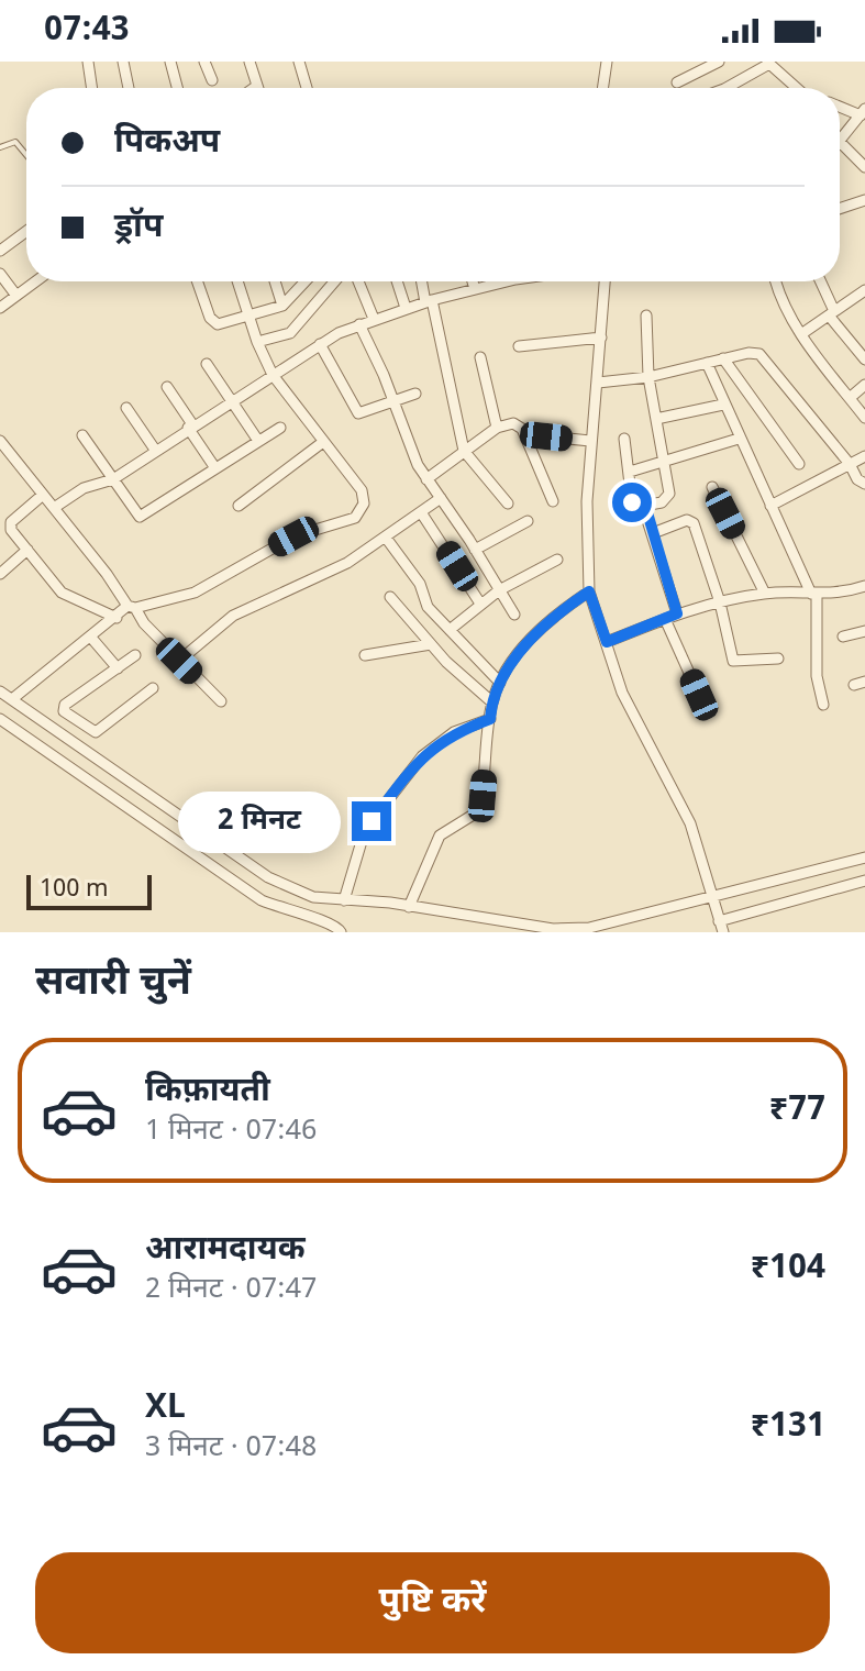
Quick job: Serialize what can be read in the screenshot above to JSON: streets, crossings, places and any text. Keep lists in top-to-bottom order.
{
  "scale_bar": "100 m",
  "page": {
    "status": "07:43",
    "banner": ["पिकअप", "ड्रॉप"],
    "bubble": "2 मिनट",
    "scale": "100 m",
    "heading": "सवारी चुनें",
    "list": [
      {
        "name": "किफ़ायती",
        "note": "1 मिनट · 07:46",
        "value": "₹77"
      },
      {
        "name": "आरामदायक",
        "note": "2 मिनट · 07:47",
        "value": "₹104"
      },
      {
        "name": "XL",
        "note": "3 मिनट · 07:48",
        "value": "₹131"
      }
    ],
    "buttons": "पुष्टि करें"
  }
}
